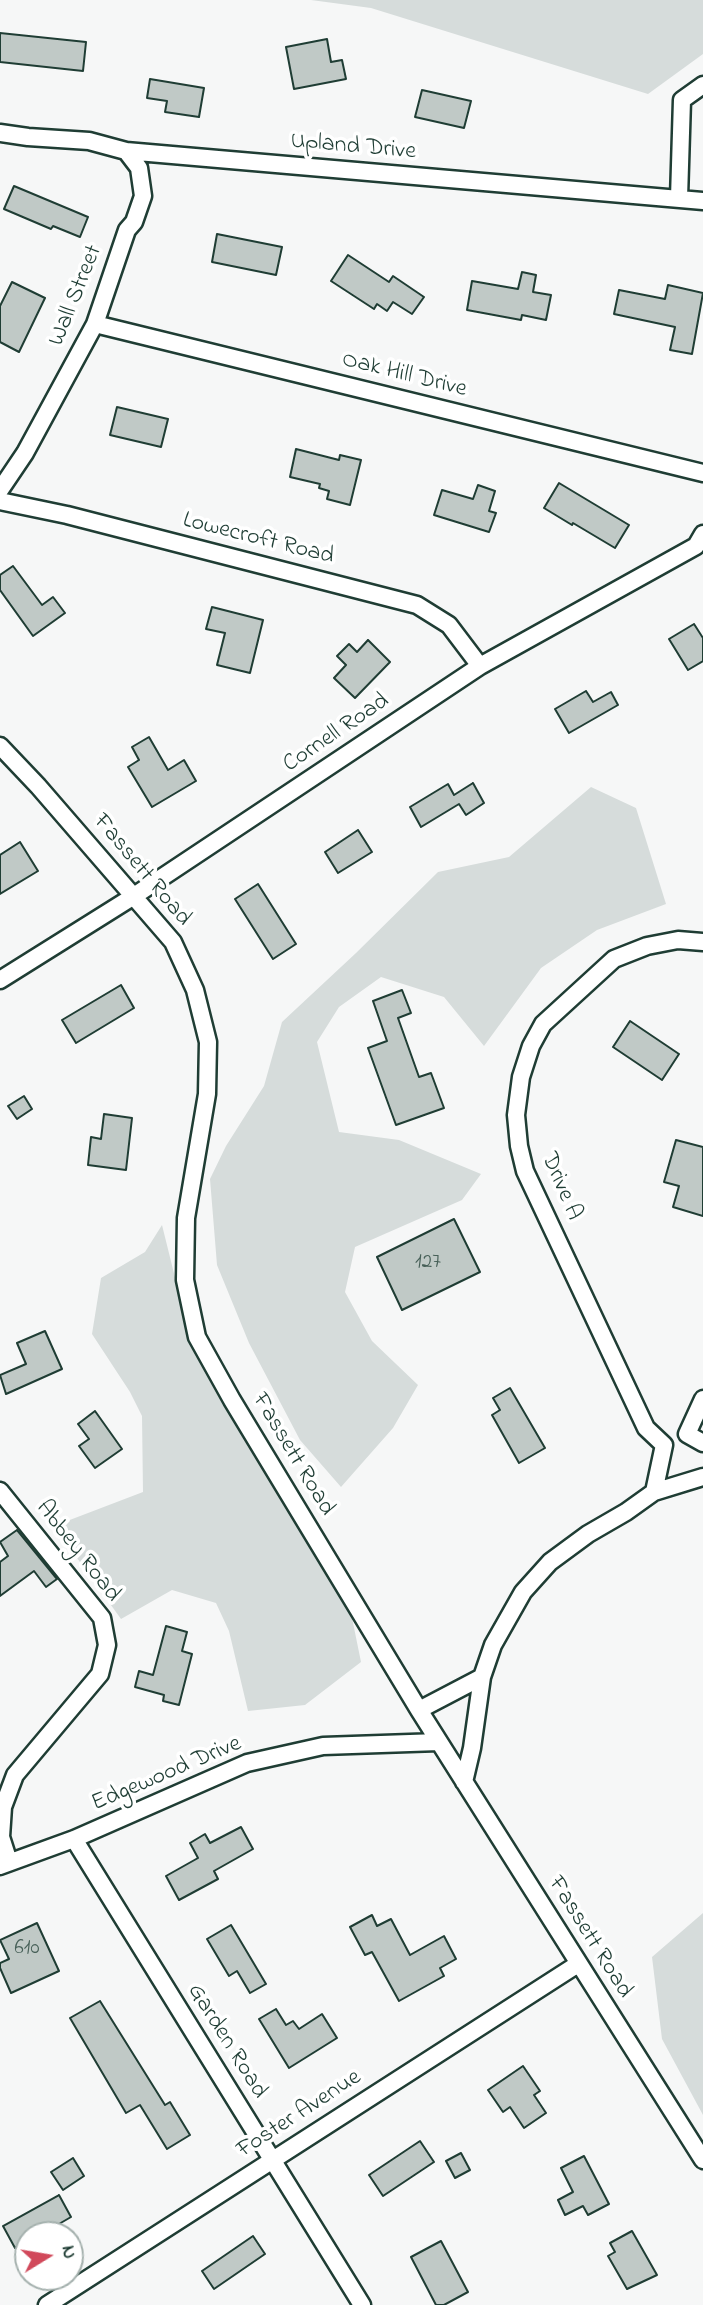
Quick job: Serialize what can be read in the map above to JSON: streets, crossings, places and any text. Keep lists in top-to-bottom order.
{
  "streets": {
    "street": [
      "Upland Drive",
      "Wall Street",
      "Oak Hill Drive",
      "Lowecroft Road",
      "Cornell Road",
      "Fassett Road",
      "Drive A",
      "Abbey Road",
      "Edgewood Drive",
      "Garden Road",
      "Foster Avenue"
    ]
  },
  "crossings": [
    ["Upland Drive", "Wall Street"],
    ["Wall Street", "Oak Hill Drive"],
    ["Lowecroft Road", "Cornell Road"],
    ["Cornell Road", "Fassett Road"],
    ["Fassett Road", "Edgewood Drive"],
    ["Fassett Road", "Foster Avenue"],
    ["Abbey Road", "Edgewood Drive"],
    ["Edgewood Drive", "Garden Road"],
    ["Garden Road", "Foster Avenue"]
  ],
  "house_numbers": ["127", "610"],
  "north": "right"
}
